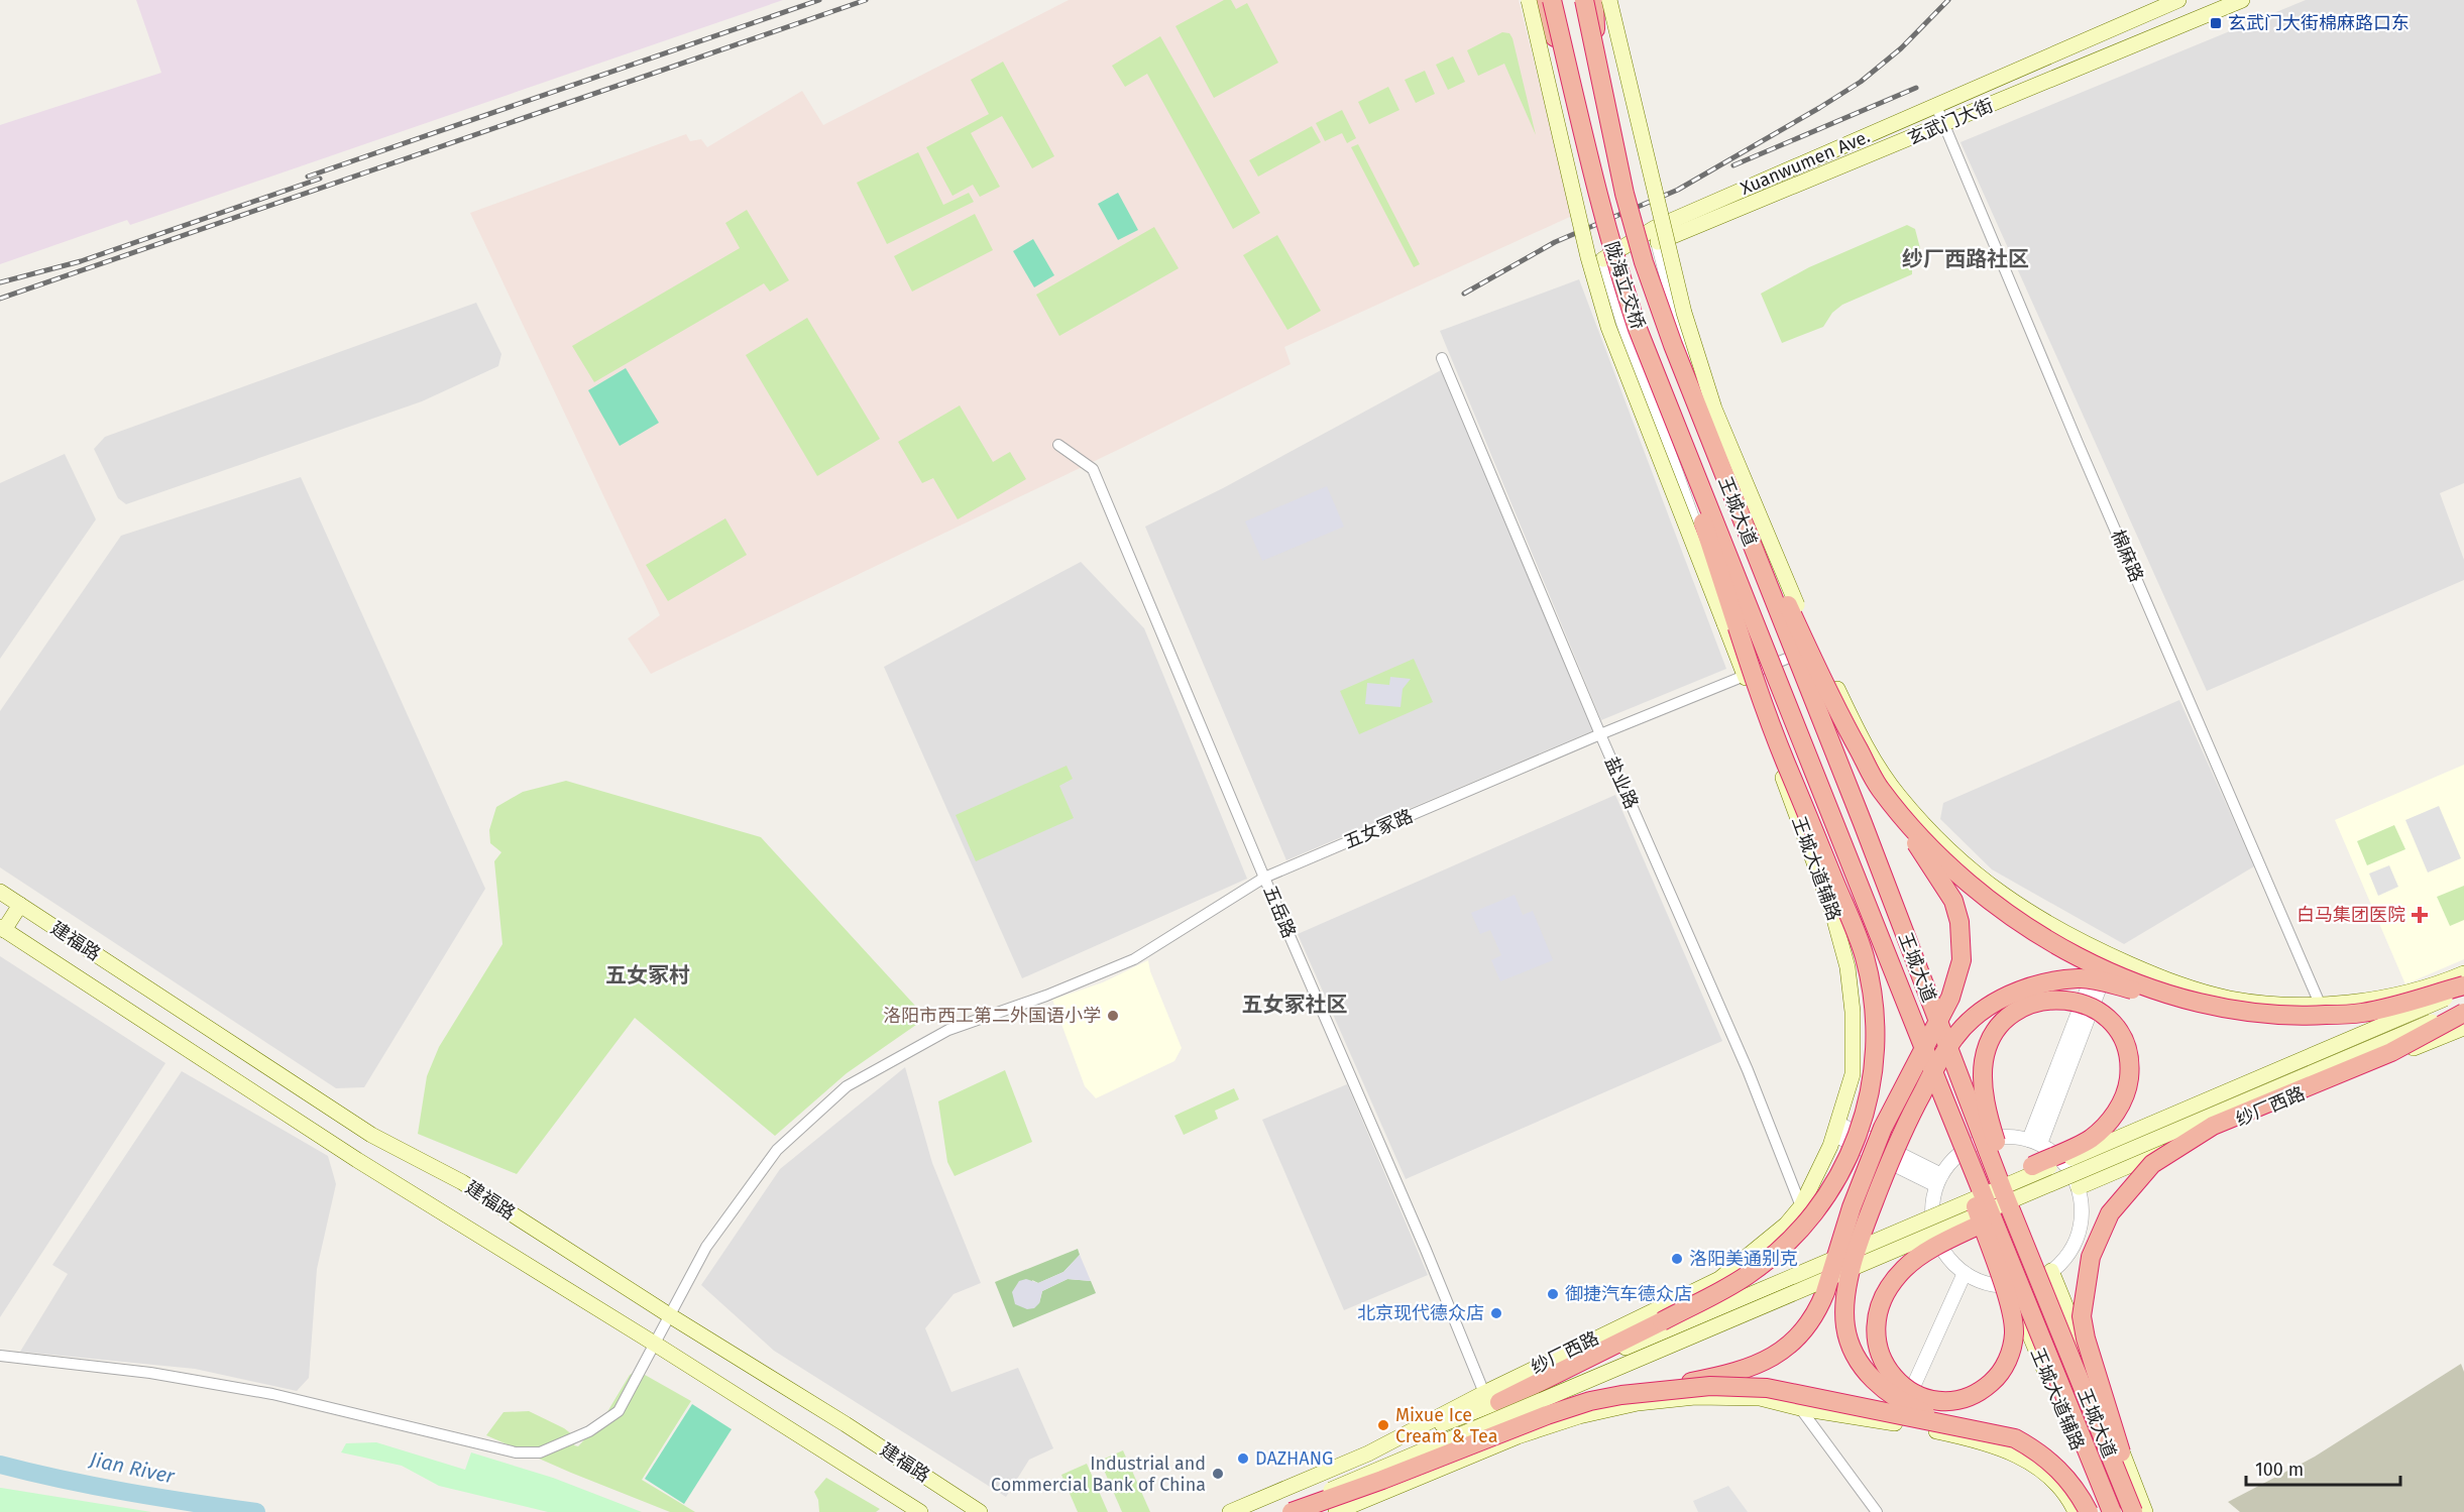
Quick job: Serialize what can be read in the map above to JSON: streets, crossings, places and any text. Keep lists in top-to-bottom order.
{
  "streets": {
    "highway": ["陇海立交桥", "王城大道"],
    "main road": [
      "玄武门大街",
      "Xuanwumen Ave.",
      "王城大道辅路",
      "建福路",
      "纱厂西路"
    ],
    "street": [
      "棉麻路",
      "盐业路",
      "五女冢路",
      "五岳路"
    ]
  },
  "crossings": [
    ["玄武门大街", "棉麻路"],
    ["Xuanwumen Ave.", "棉麻路"],
    ["陇海立交桥", "王城大道"],
    ["盐业路", "五女冢路"],
    ["盐业路", "纱厂西路"],
    ["五女冢路", "王城大道辅路"],
    ["五女冢路", "五岳路"],
    ["五女冢路", "建福路"],
    ["王城大道辅路", "纱厂西路"],
    ["五岳路", "纱厂西路"]
  ],
  "districts": ["纱厂西路社区", "五女冢村", "五女冢社区"],
  "water": ["Jian River"],
  "places": {
    "transit": ["玄武门大街棉麻路口东"],
    "health": ["白马集团医院"],
    "other": [
      "洛阳市西工第二外国语小学",
      "洛阳美通别克",
      "御捷汽车德众店",
      "北京现代德众店",
      "Mixue Ice Cream & Tea",
      "DAZHANG",
      "Industrial and Commercial Bank of China"
    ]
  },
  "scale_bar": "100 m"
}
